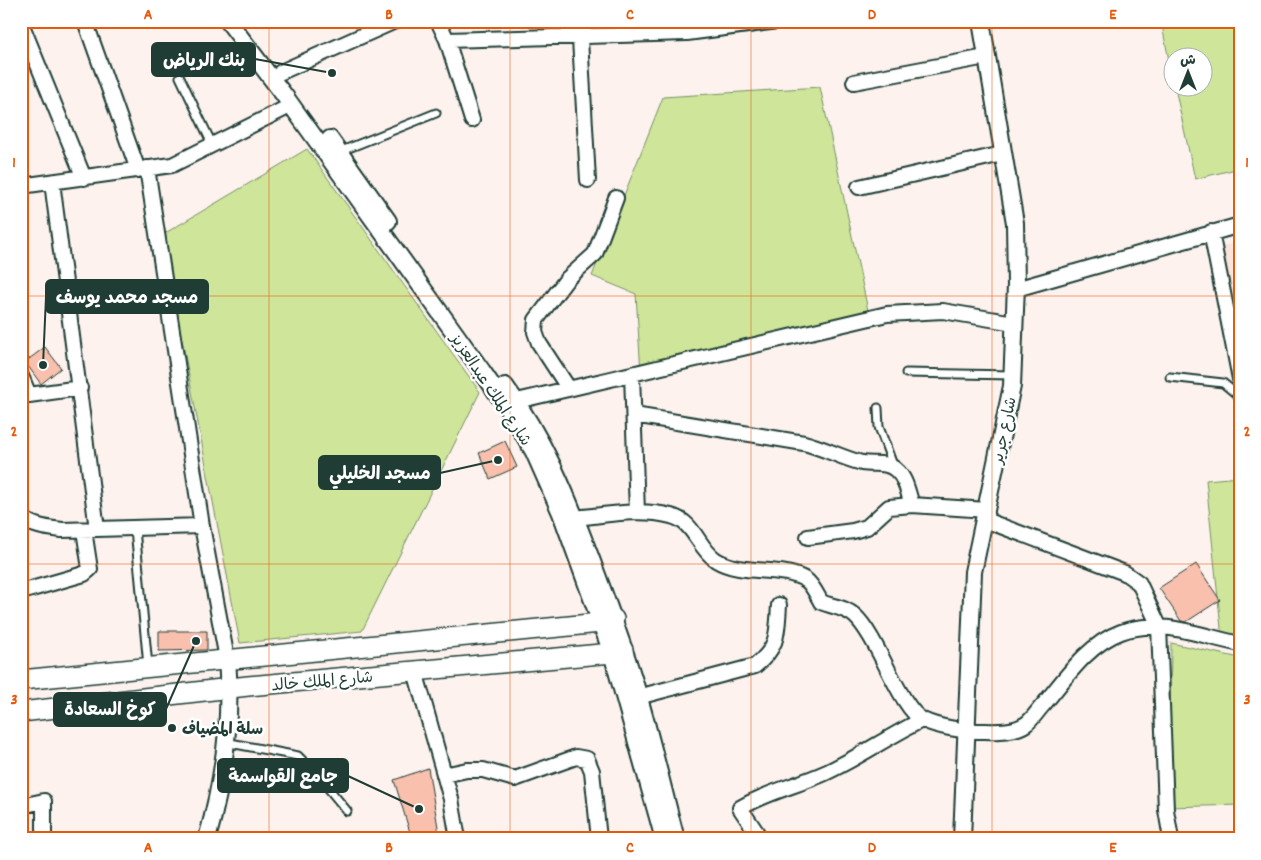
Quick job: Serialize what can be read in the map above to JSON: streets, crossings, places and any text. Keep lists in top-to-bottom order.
{
  "streets": {
    "main road": ["شارع الملك خالد"],
    "street": ["شارع الملك عبدالعزيز", "شارع جرير"]
  },
  "crossings": [
    ["شارع الملك عبدالعزيز", "شارع الملك خالد"]
  ],
  "places": [
    "بنك الرياض",
    "مسجد محمد يوسف",
    "مسجد الخليلي",
    "كوخ السعادة",
    "سلة المضياف",
    "جامع القواسمة"
  ],
  "north": "top",
  "grid": {
    "columns": [
      "A",
      "B",
      "C",
      "D",
      "E"
    ],
    "rows": ["1", "2", "3"]
  }
}
